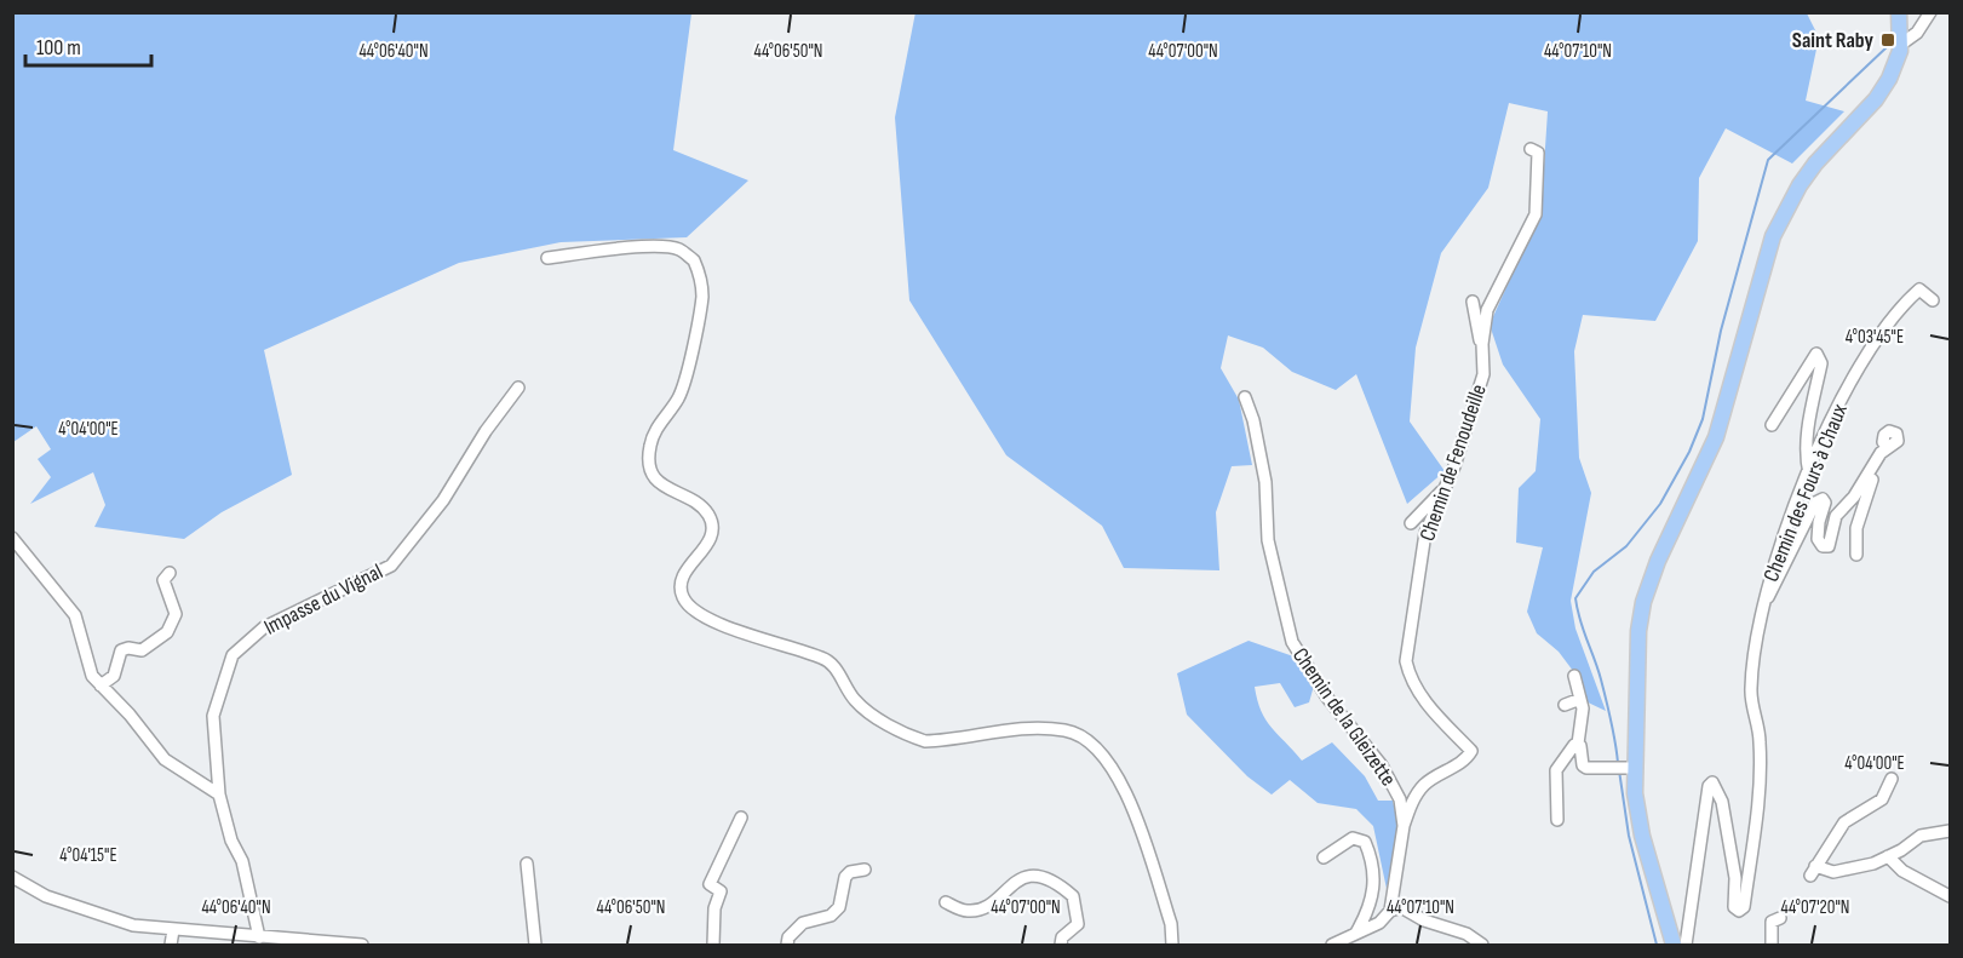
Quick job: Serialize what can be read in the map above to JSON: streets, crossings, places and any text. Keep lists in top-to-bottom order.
{
  "streets": {
    "street": [
      "Chemin de Fenoudeille",
      "Chemin des Fours à Chaux",
      "Impasse du Vignal",
      "Chemin de la Gleizette"
    ]
  },
  "crossings": [
    ["Chemin de Fenoudeille", "Chemin de la Gleizette"]
  ],
  "places": {
    "transit": ["Saint Raby"]
  },
  "scale_bar": "100 m",
  "coordinates": [
    "44°06'40\"N",
    "44°06'50\"N",
    "44°07'00\"N",
    "44°07'10\"N",
    "4°03'45\"E",
    "4°04'00\"E",
    "4°04'15\"E",
    "44°07'20\"N"
  ]
}
